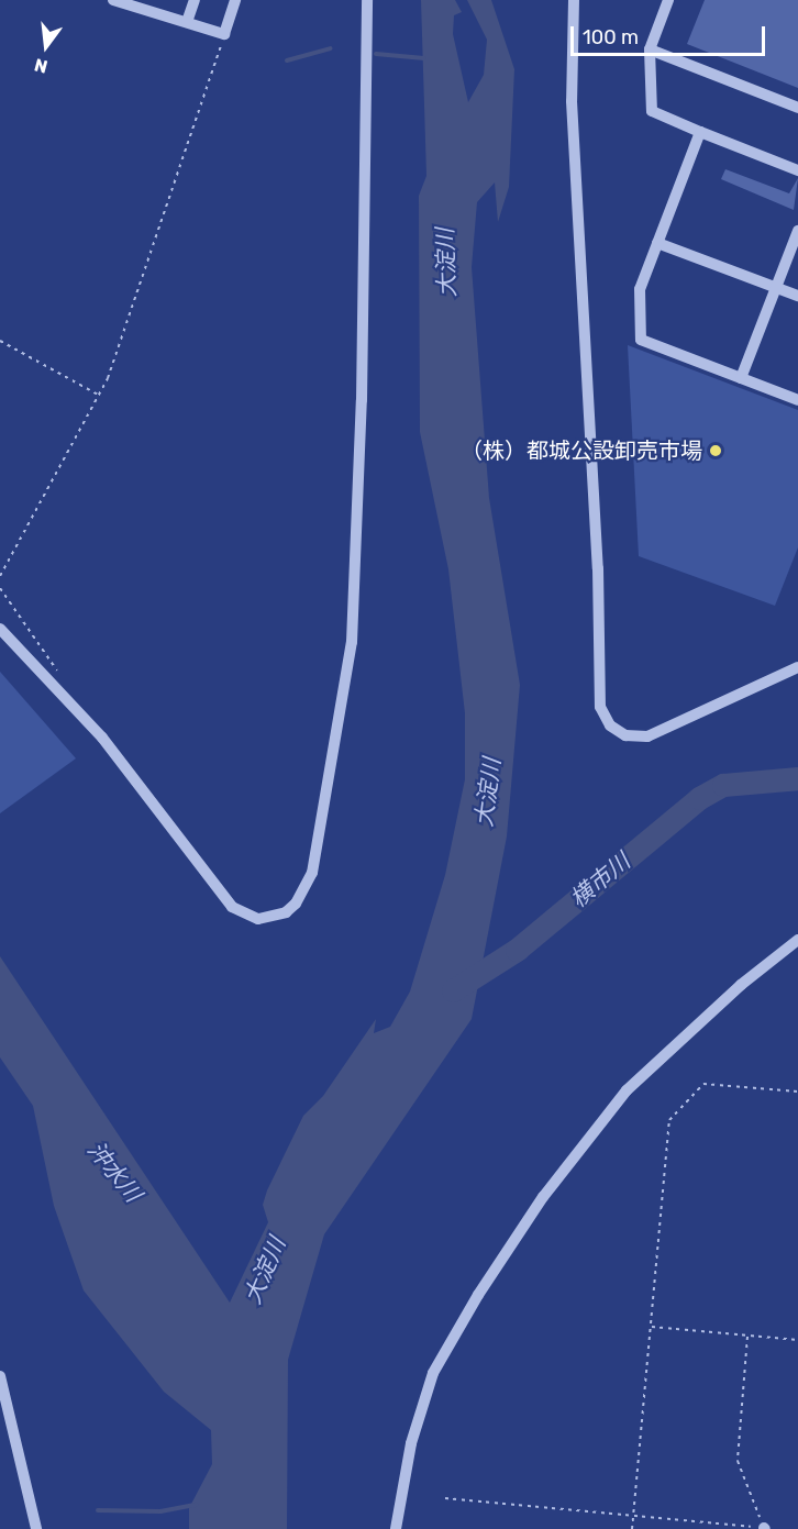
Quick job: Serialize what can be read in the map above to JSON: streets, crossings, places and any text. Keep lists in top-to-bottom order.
{
  "water": ["大淀川", "横市川", "沖水川"],
  "places": ["（株）都城公設卸売市場"],
  "scale_bar": "100 m",
  "north": "bottom"
}
